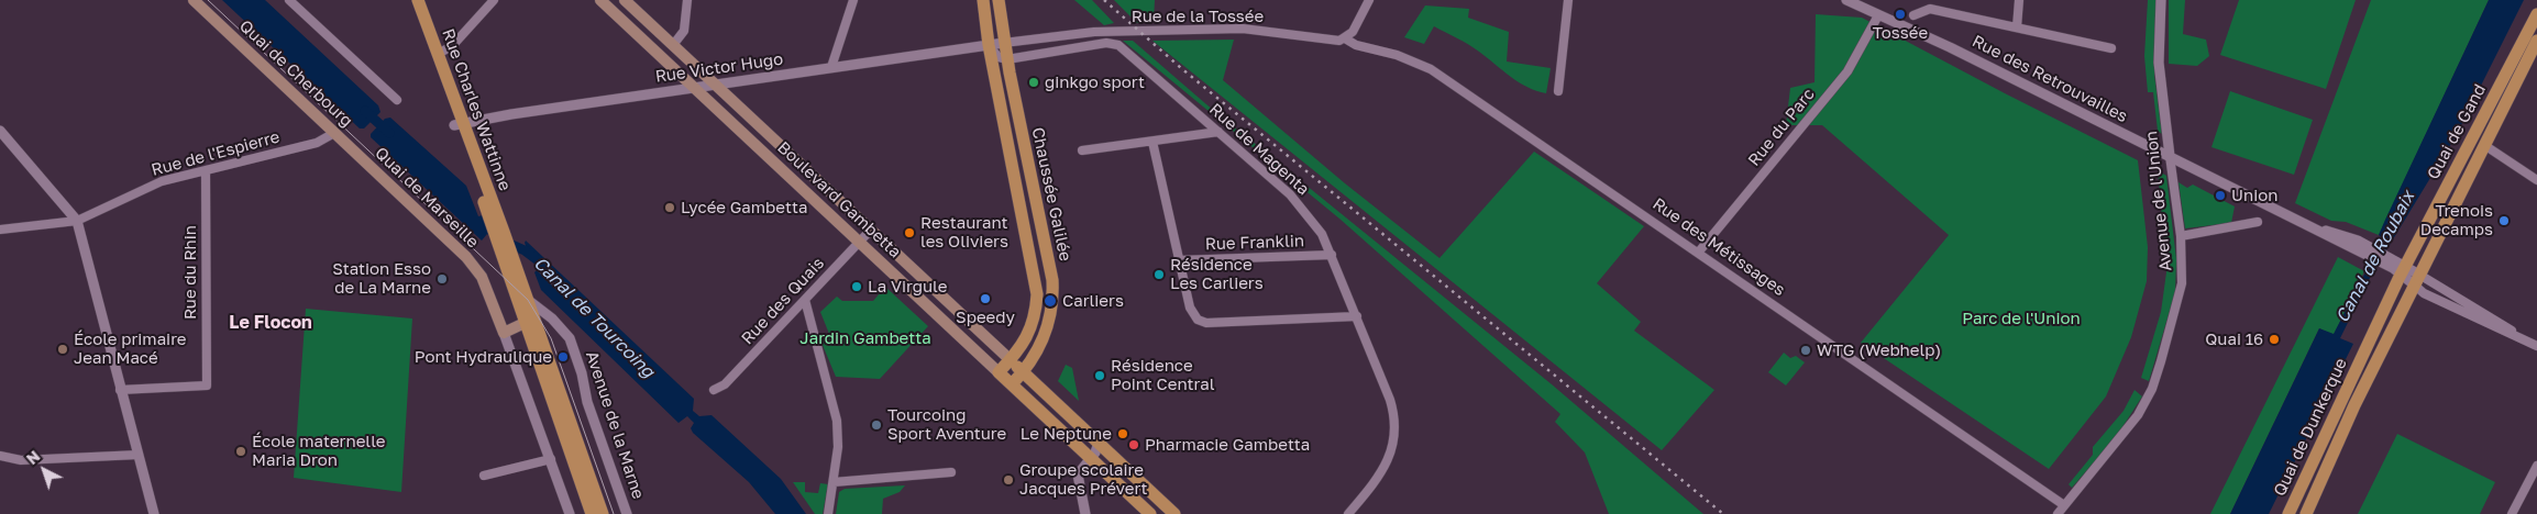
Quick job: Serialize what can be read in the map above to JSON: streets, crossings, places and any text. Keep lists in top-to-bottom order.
{
  "streets": {
    "main road": [
      "Quai de Cherbourg",
      "Rue Charles Wattinne",
      "Quai de Gand",
      "Chaussée Galilée",
      "Quai de Marseille",
      "Boulevard Gambetta",
      "Quai de Dunkerque"
    ],
    "street": [
      "Rue de la Tossée",
      "Rue Victor Hugo",
      "Rue des Retrouvailles",
      "Rue du Parc",
      "Rue de Magenta",
      "Rue de l'Espierre",
      "Avenue de l'Union",
      "Rue Franklin",
      "Rue des Métissages",
      "Rue du Rhin",
      "Rue des Quais",
      "Avenue de la Marne"
    ]
  },
  "crossings": [
    ["Rue de la Tossée", "Rue Victor Hugo"],
    ["Rue de la Tossée", "Chaussée Galilée"],
    ["Rue de la Tossée", "Rue des Métissages"],
    ["Rue Victor Hugo", "Rue Charles Wattinne"],
    ["Rue Victor Hugo", "Chaussée Galilée"],
    ["Rue Victor Hugo", "Boulevard Gambetta"],
    ["Quai de Cherbourg", "Rue de l'Espierre"],
    ["Quai de Cherbourg", "Quai de Marseille"],
    ["Rue des Retrouvailles", "Rue du Parc"],
    ["Rue des Retrouvailles", "Quai de Gand"],
    ["Rue des Retrouvailles", "Avenue de l'Union"],
    ["Rue des Retrouvailles", "Quai de Dunkerque"],
    ["Rue Charles Wattinne", "Avenue de la Marne"],
    ["Rue du Parc", "Rue des Métissages"],
    ["Quai de Gand", "Quai de Dunkerque"],
    ["Rue de Magenta", "Chaussée Galilée"],
    ["Rue de Magenta", "Rue Franklin"],
    ["Rue de l'Espierre", "Rue du Rhin"],
    ["Chaussée Galilée", "Boulevard Gambetta"],
    ["Boulevard Gambetta", "Rue des Quais"],
    ["Avenue de l'Union", "Rue des Métissages"]
  ],
  "districts": ["Le Flocon"],
  "water": ["Canal de Roubaix", "Canal de Tourcoing"],
  "parks": ["Parc de l'Union", "Jardin Gambetta"],
  "places": [
    "Tossée",
    "ginkgo sport",
    "Union",
    "Lycée Gambetta",
    "Trenois Decamps",
    "Restaurant les Oliviers",
    "Résidence Les Carliers",
    "Station Esso de La Marne",
    "La Virgule",
    "Speedy",
    "Carliers",
    "Quai 16",
    "École primaire Jean Macé",
    "WTG (Webhelp)",
    "Pont Hydraulique",
    "Résidence Point Central",
    "Tourcoing Sport Aventure",
    "Le Neptune",
    "Pharmacie Gambetta",
    "École maternelle Maria Dron",
    "Groupe scolaire Jacques Prévert"
  ],
  "north": "top left"
}
